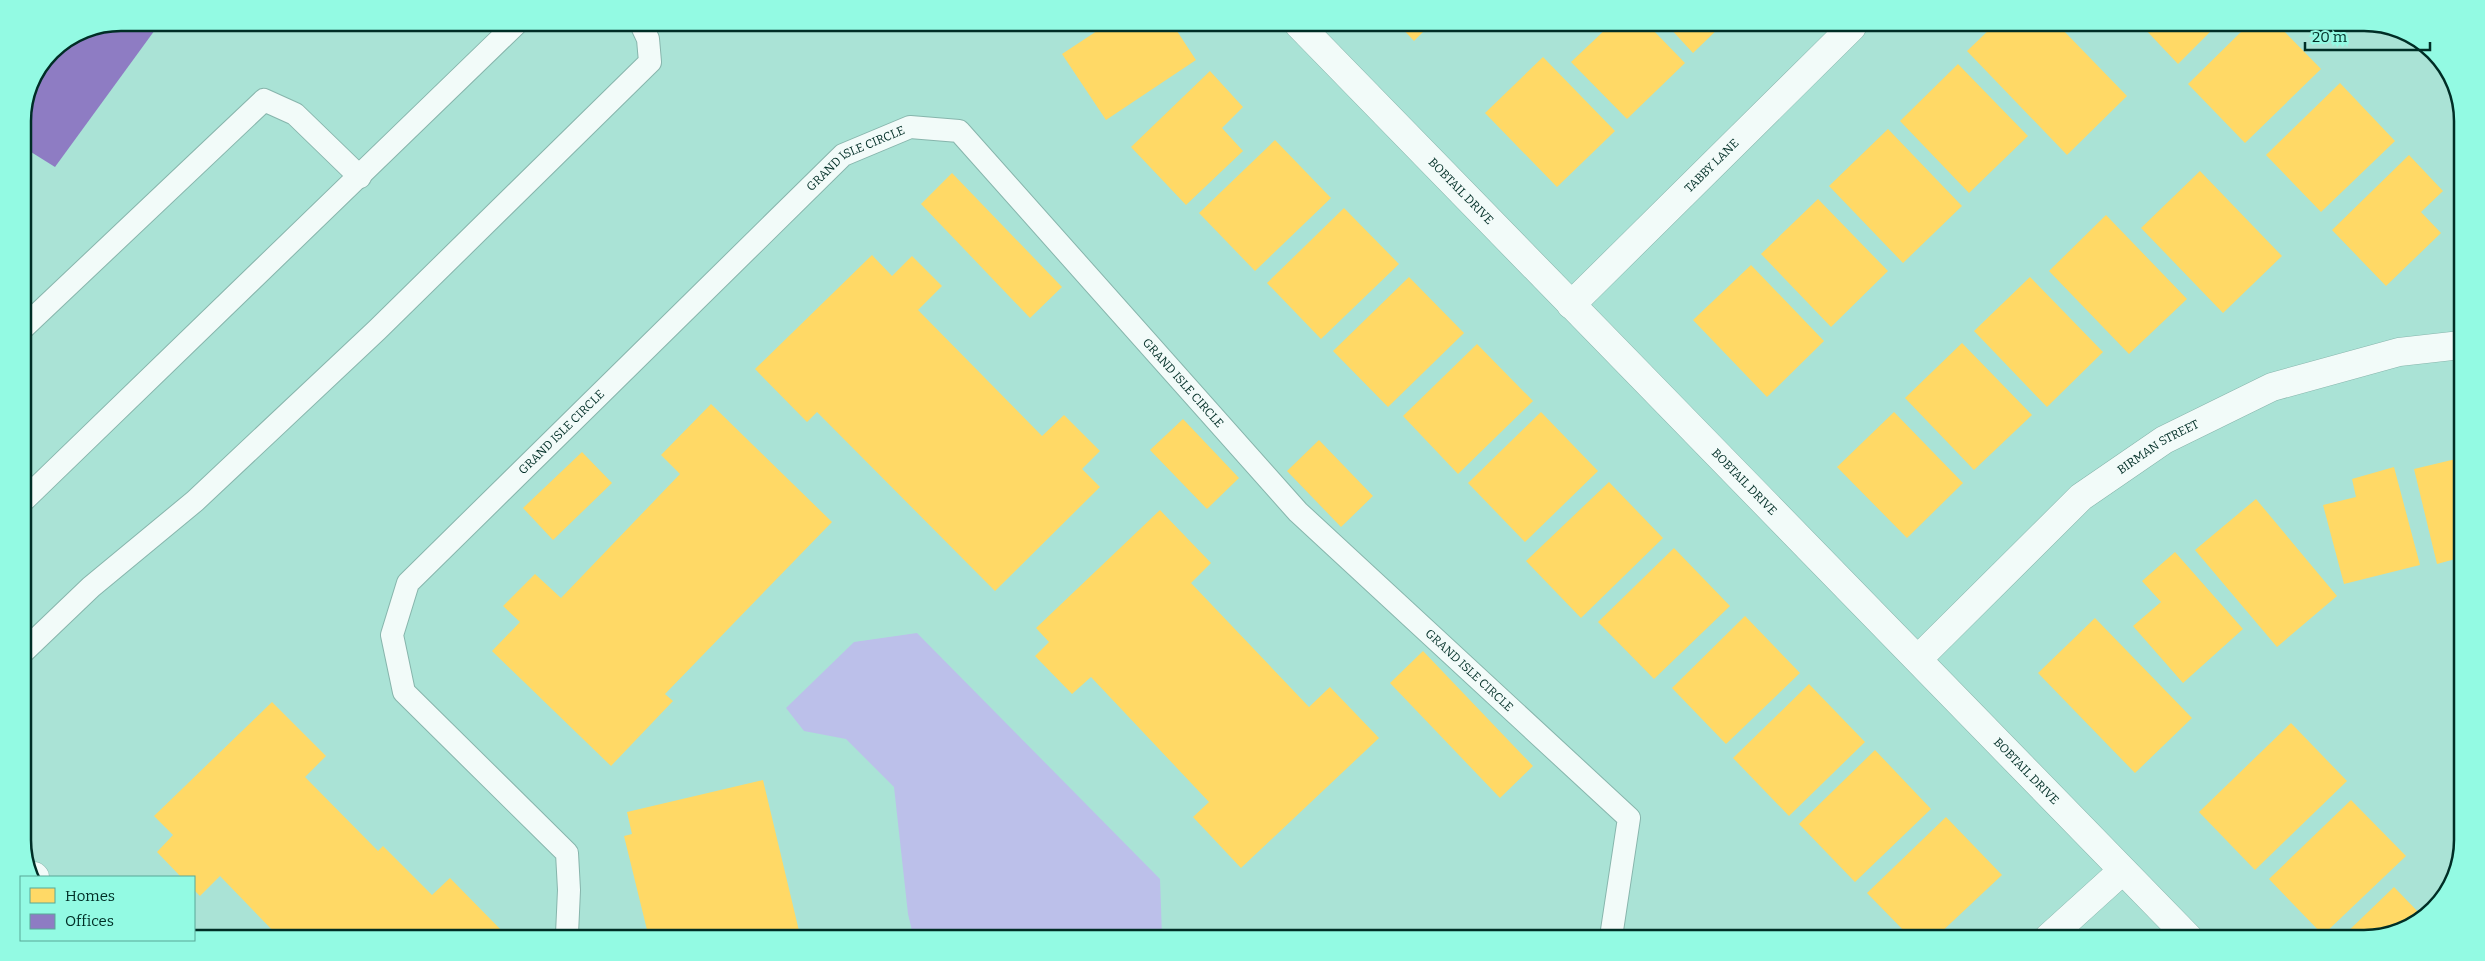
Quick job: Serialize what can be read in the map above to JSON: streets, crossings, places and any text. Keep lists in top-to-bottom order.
{
  "streets": {
    "street": ["TABBY LANE", "BOBTAIL DRIVE", "BIRMAN STREET"],
    "lane": ["GRAND ISLE CIRCLE"]
  },
  "crossings": [
    ["TABBY LANE", "BOBTAIL DRIVE"],
    ["BOBTAIL DRIVE", "BIRMAN STREET"]
  ],
  "legend": ["Homes", "Offices"],
  "scale_bar": "20 m"
}
